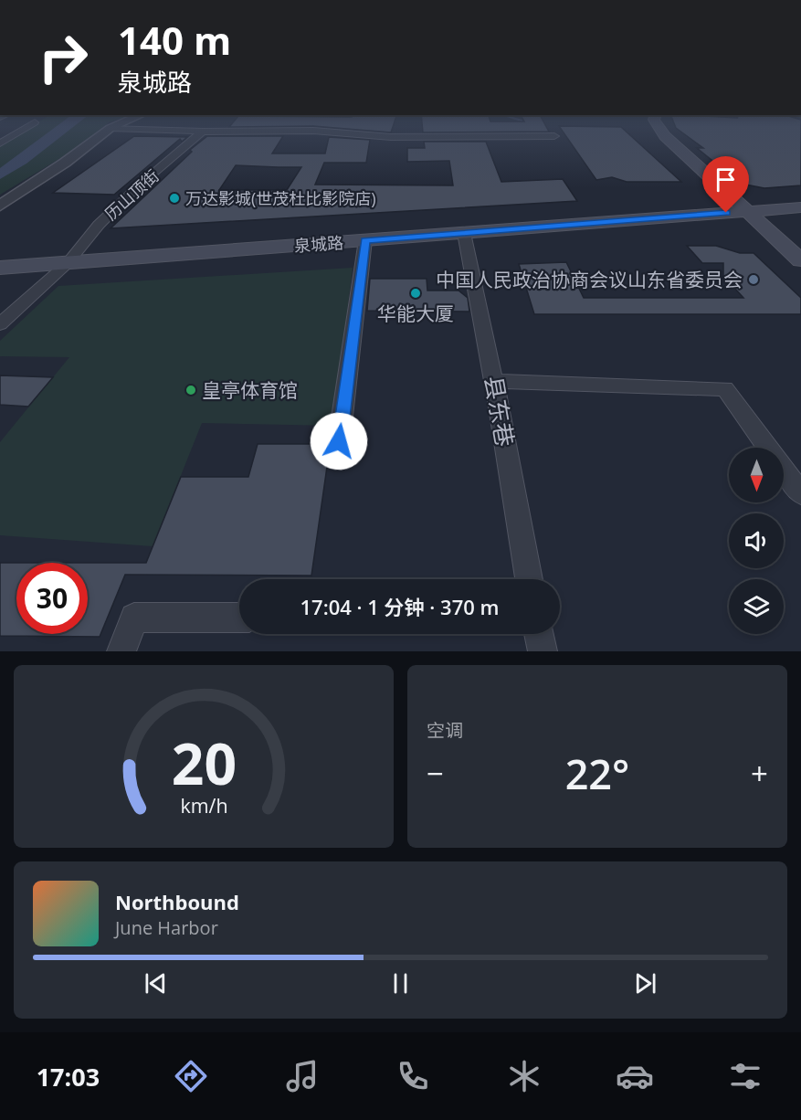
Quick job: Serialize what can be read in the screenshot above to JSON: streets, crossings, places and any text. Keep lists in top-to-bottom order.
{
  "streets": {
    "main road": ["泉城路"],
    "street": ["历山顶街", "县东巷"]
  },
  "crossings": [
    ["历山顶街", "泉城路"],
    ["泉城路", "县东巷"]
  ],
  "places": [
    "万达影城(世茂杜比影院店)",
    "中国人民政治协商会议山东省委员会",
    "华能大厦",
    "皇亭体育馆"
  ],
  "north": "bottom",
  "page": {
    "turn": ["140 m", "泉城路"],
    "limit": "30",
    "trip": "17:04 · 1 分钟 · 370 m",
    "tile": "空调",
    "heat": ["−", "22°", "+"],
    "song": ["Northbound", "June Harbor"],
    "tabs": "17:03",
    "gauge": ["20", "km/h"]
  }
}
